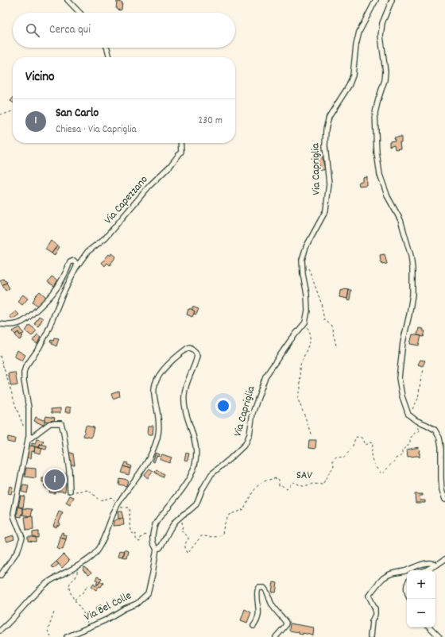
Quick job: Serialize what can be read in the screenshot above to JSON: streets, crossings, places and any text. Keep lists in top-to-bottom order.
{
  "streets": {
    "street": ["Via Capriglia", "Via Capezzano", "Via Bel Colle"],
    "path": ["SAV"]
  },
  "crossings": [
    ["Via Capriglia", "SAV"],
    ["Via Capriglia", "Via Bel Colle"]
  ],
  "page": {
    "search": "Cerca qui",
    "heading": "Vicino",
    "list": [
      {
        "mark": "1",
        "name": "San Carlo",
        "note": "Chiesa · Via Capriglia",
        "value": "230 m"
      }
    ],
    "pins": "1",
    "map_buttons": ["+", "−"]
  }
}
